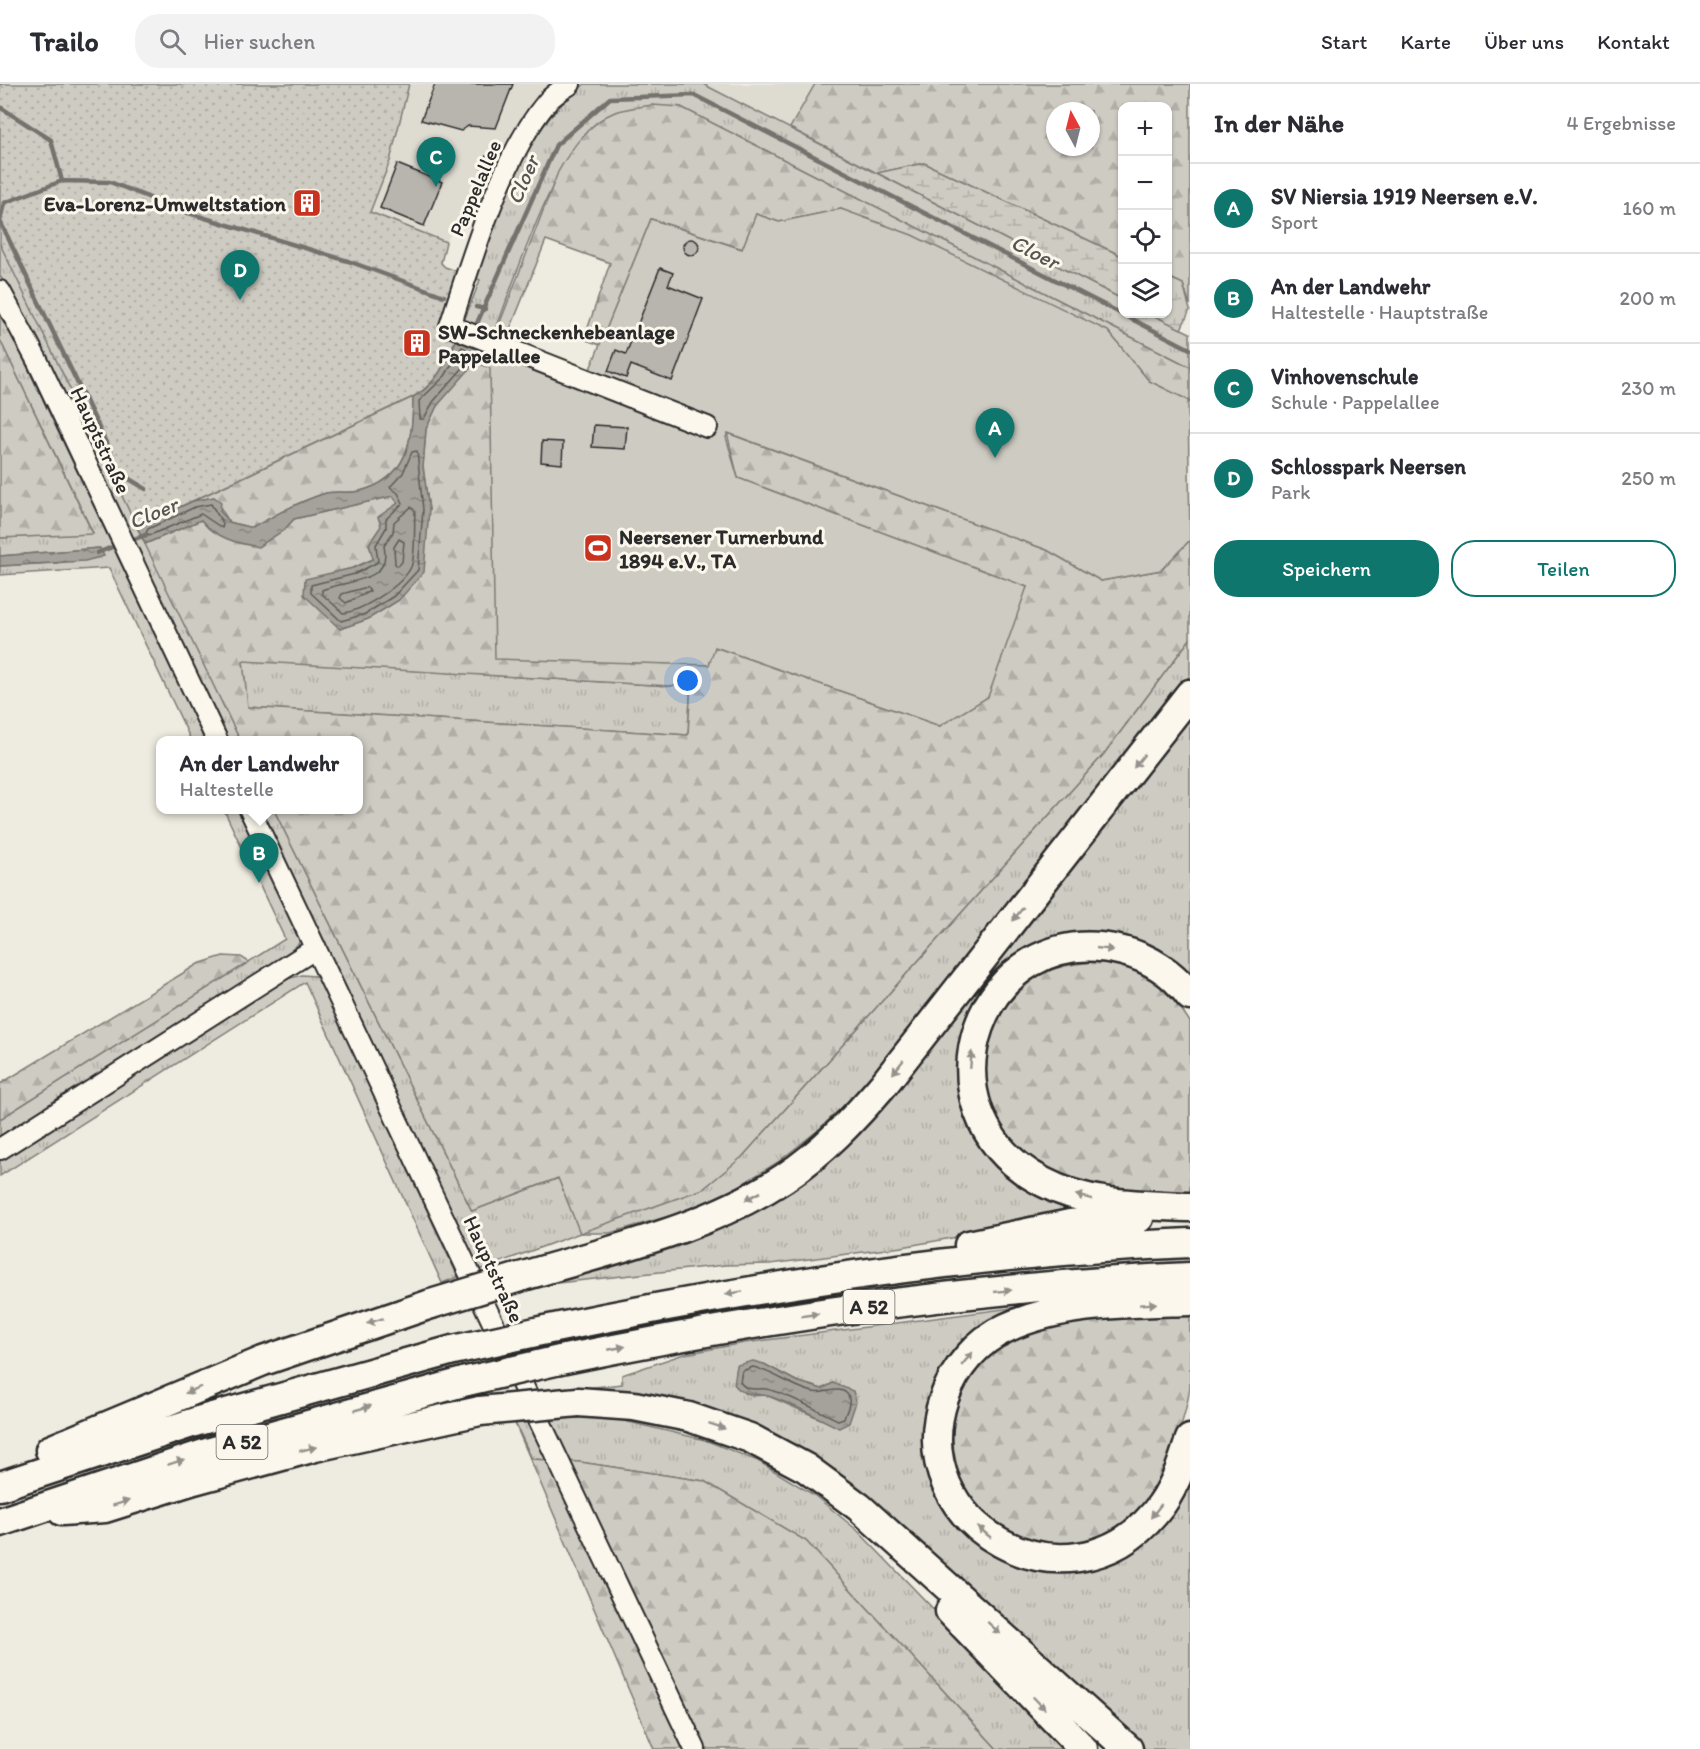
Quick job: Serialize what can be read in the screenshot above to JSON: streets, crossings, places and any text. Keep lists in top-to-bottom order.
{
  "streets": {
    "highway": ["A 52"],
    "street": ["Pappelallee", "Hauptstraße"]
  },
  "water": ["Cloer"],
  "places": {
    "building": ["Eva-Lorenz-Umweltstation", "SW-Schneckenhebeanlage Pappelallee"],
    "sports": ["Neersener Turnerbund 1894 e.V., TA"]
  },
  "north": "top",
  "page": {
    "header": "Trailo",
    "search": "Hier suchen",
    "nav": [
      "Start",
      "Karte",
      "Über uns",
      "Kontakt"
    ],
    "heading": ["In der Nähe", "4 Ergebnisse"],
    "map_buttons": ["+", "−"],
    "pins": [
      "C",
      "D",
      "A",
      "B"
    ],
    "list": [
      {
        "mark": "A",
        "name": "SV Niersia 1919 Neersen e.V.",
        "note": "Sport",
        "value": "160 m"
      },
      {
        "mark": "B",
        "name": "An der Landwehr",
        "note": "Haltestelle · Hauptstraße",
        "value": "200 m"
      },
      {
        "mark": "C",
        "name": "Vinhovenschule",
        "note": "Schule · Pappelallee",
        "value": "230 m"
      },
      {
        "mark": "D",
        "name": "Schlosspark Neersen",
        "note": "Park",
        "value": "250 m"
      }
    ],
    "buttons": ["Speichern", "Teilen"],
    "popup": ["An der Landwehr", "Haltestelle"]
  }
}
